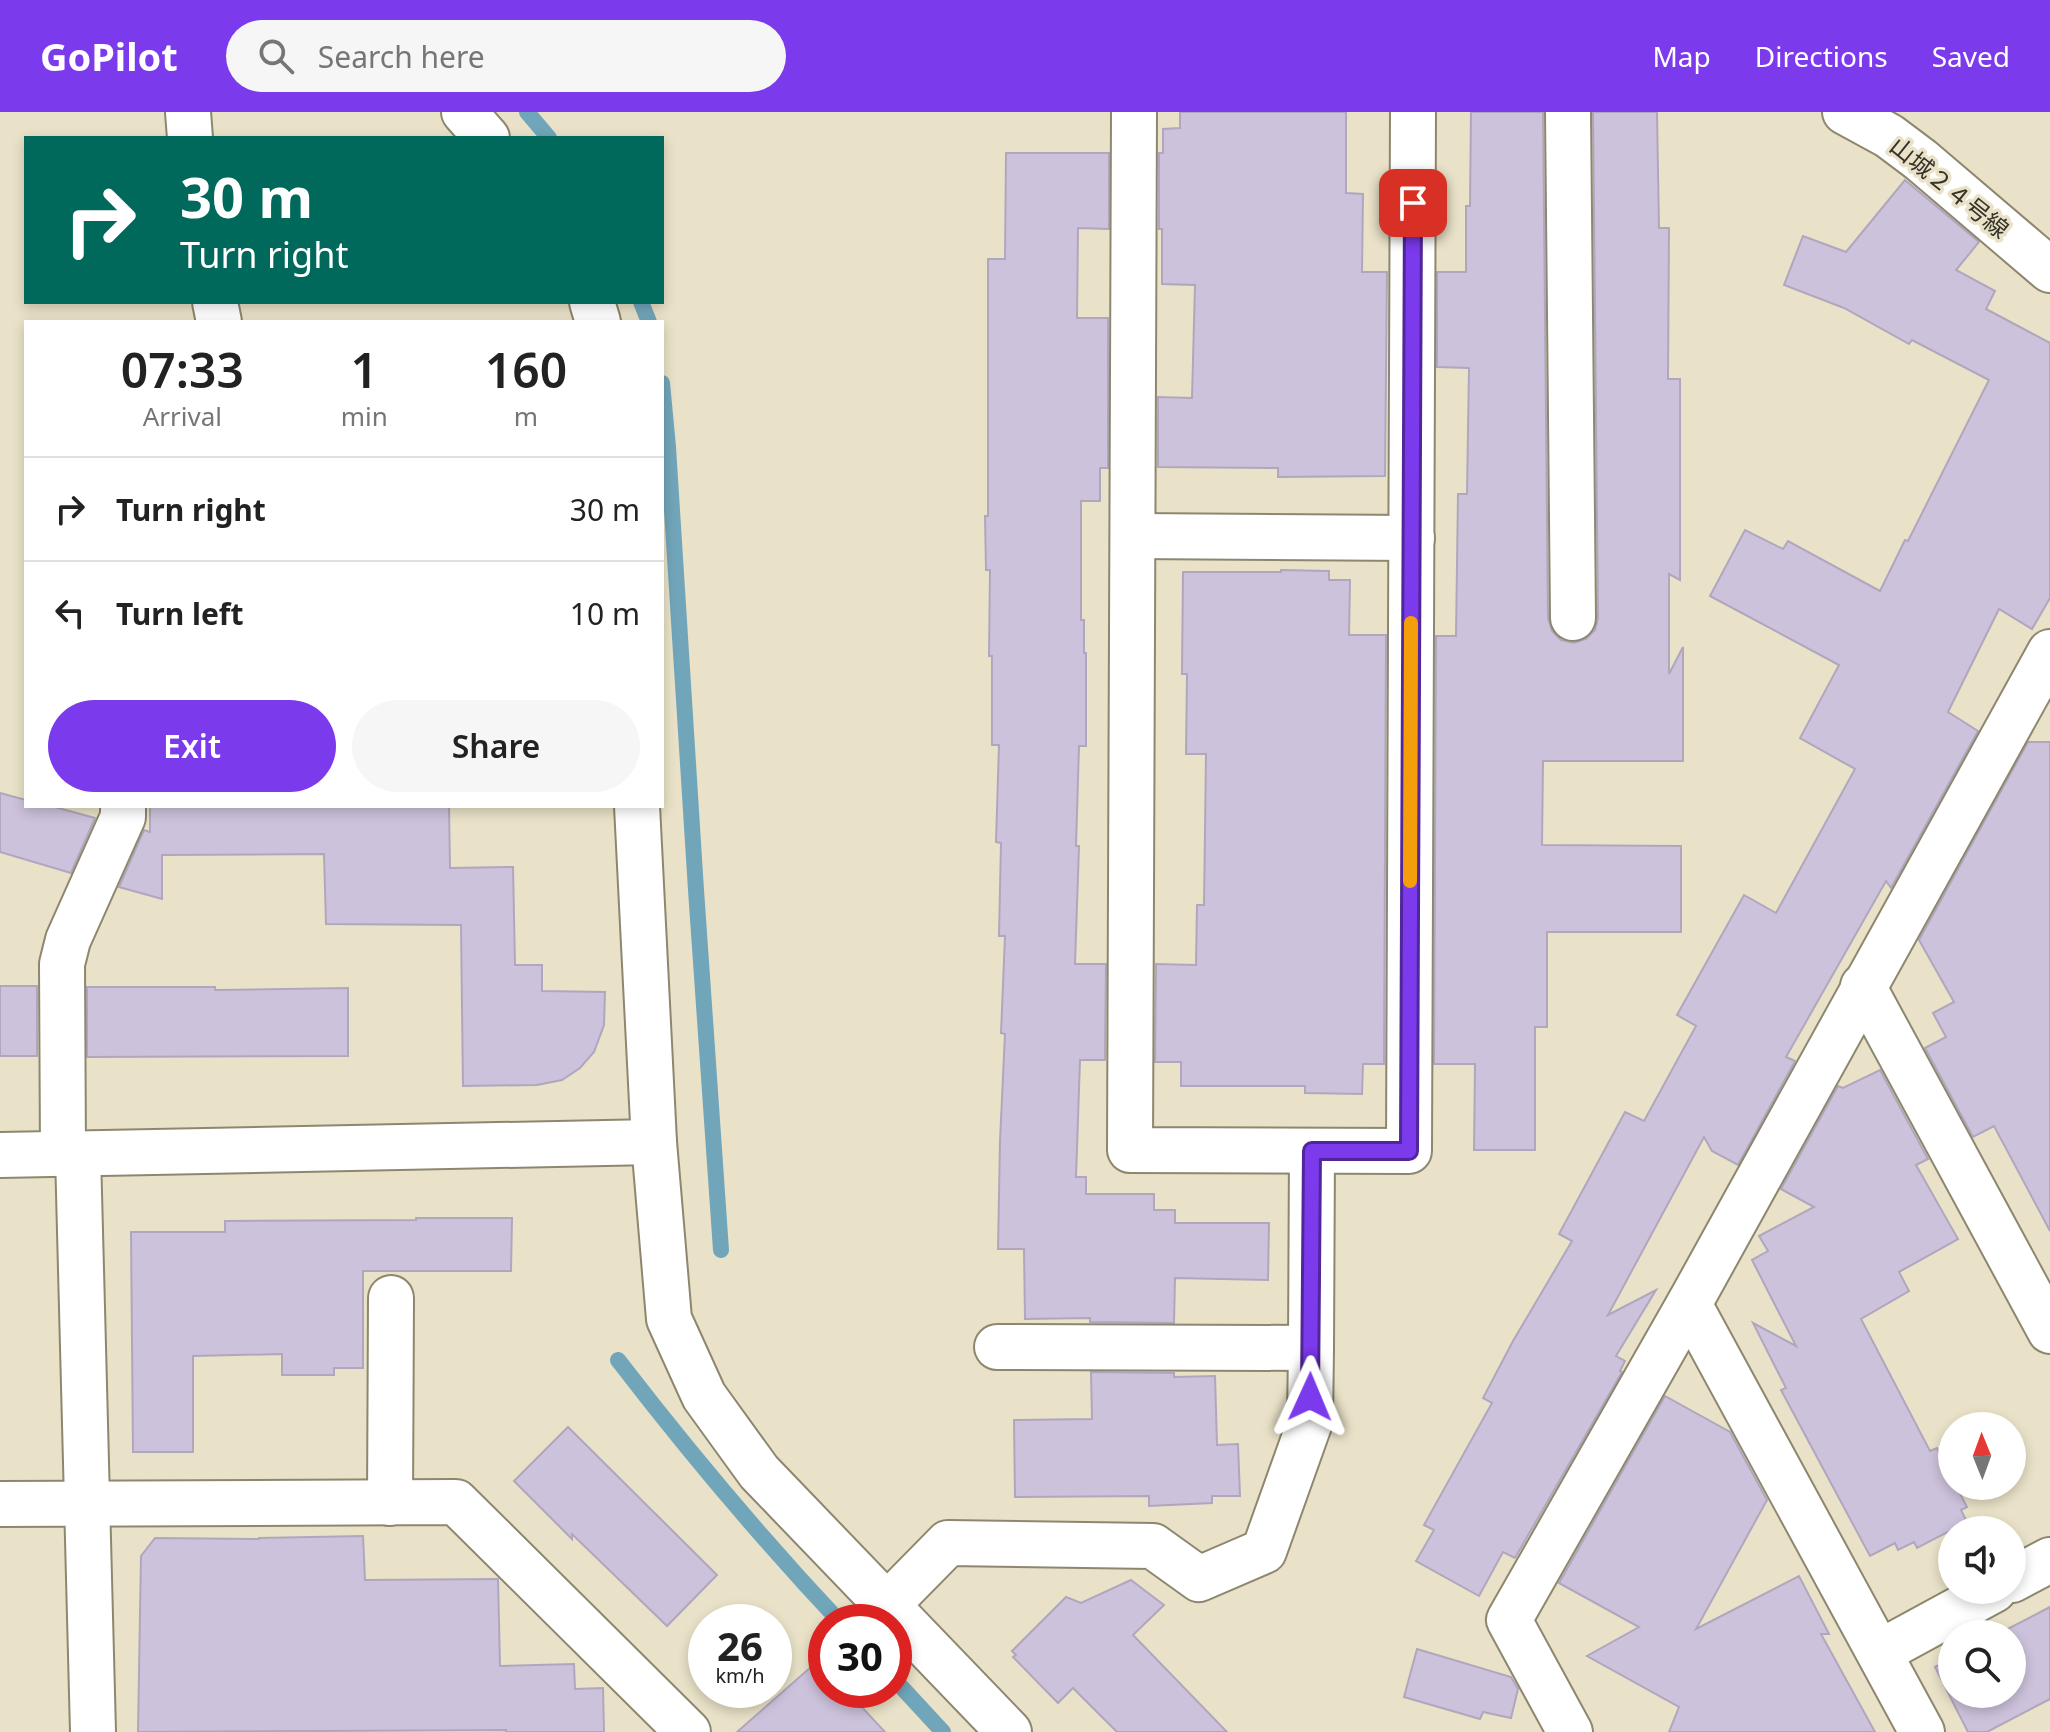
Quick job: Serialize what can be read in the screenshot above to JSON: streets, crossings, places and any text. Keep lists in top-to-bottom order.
{
  "streets": {
    "street": ["山城２４号線"]
  },
  "north": "top",
  "page": {
    "header": "GoPilot",
    "search": "Search here",
    "nav": ["Map", "Directions", "Saved"],
    "turn": ["30 m", "Turn right"],
    "eta": [
      "07:33",
      "Arrival",
      "1",
      "min",
      "160",
      "m"
    ],
    "list": [
      {
        "name": "Turn right",
        "value": "30 m"
      },
      {
        "name": "Turn left",
        "value": "10 m"
      }
    ],
    "buttons": ["Exit", "Share"],
    "speed": "26 km/h",
    "limit": "30"
  }
}
